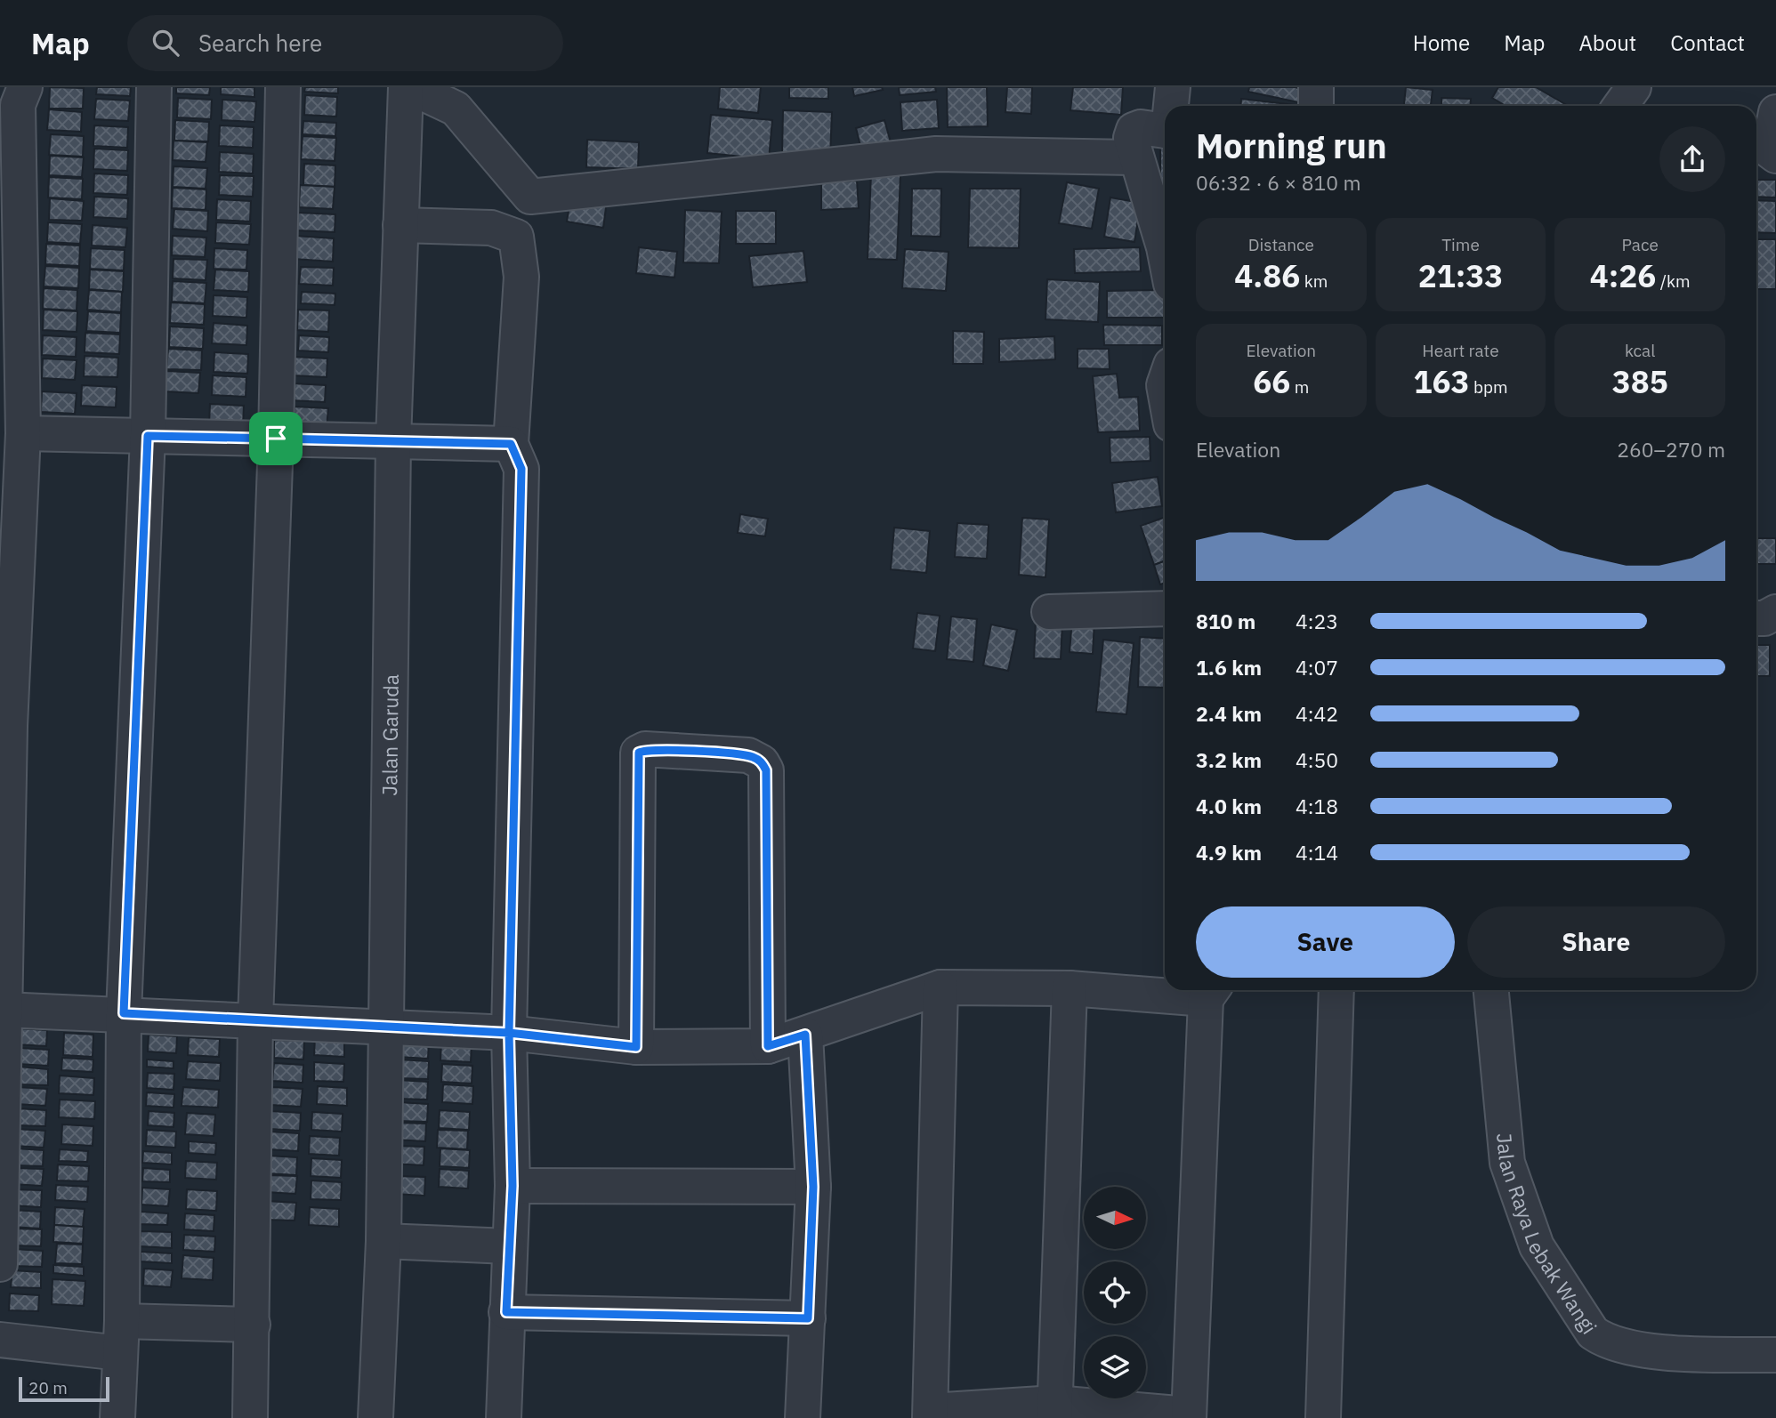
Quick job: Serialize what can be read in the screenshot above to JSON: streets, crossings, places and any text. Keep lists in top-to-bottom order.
{
  "streets": {
    "street": ["Jalan Garuda", "Jalan Raya Lebak Wangi"]
  },
  "scale_bar": "20 m",
  "north": "right",
  "page": {
    "header": "Map",
    "search": "Search here",
    "nav": [
      "Home",
      "Map",
      "About",
      "Contact"
    ],
    "heading": ["Morning run", "06:32 · 6 × 810 m"],
    "stats": [
      ["Distance", "4.86 km"],
      ["Time", "21:33"],
      ["Pace", "4:26 /km"],
      ["Elevation", "66 m"],
      ["Heart rate", "163 bpm"],
      ["kcal", "385"]
    ],
    "chart": ["Elevation", "260–270 m"],
    "list": [
      {
        "name": "810 m",
        "note": "4:23"
      },
      {
        "name": "1.6 km",
        "note": "4:07"
      },
      {
        "name": "2.4 km",
        "note": "4:42"
      },
      {
        "name": "3.2 km",
        "note": "4:50"
      },
      {
        "name": "4.0 km",
        "note": "4:18"
      },
      {
        "name": "4.9 km",
        "note": "4:14"
      }
    ],
    "buttons": ["Save", "Share"],
    "scale": "20 m"
  }
}
